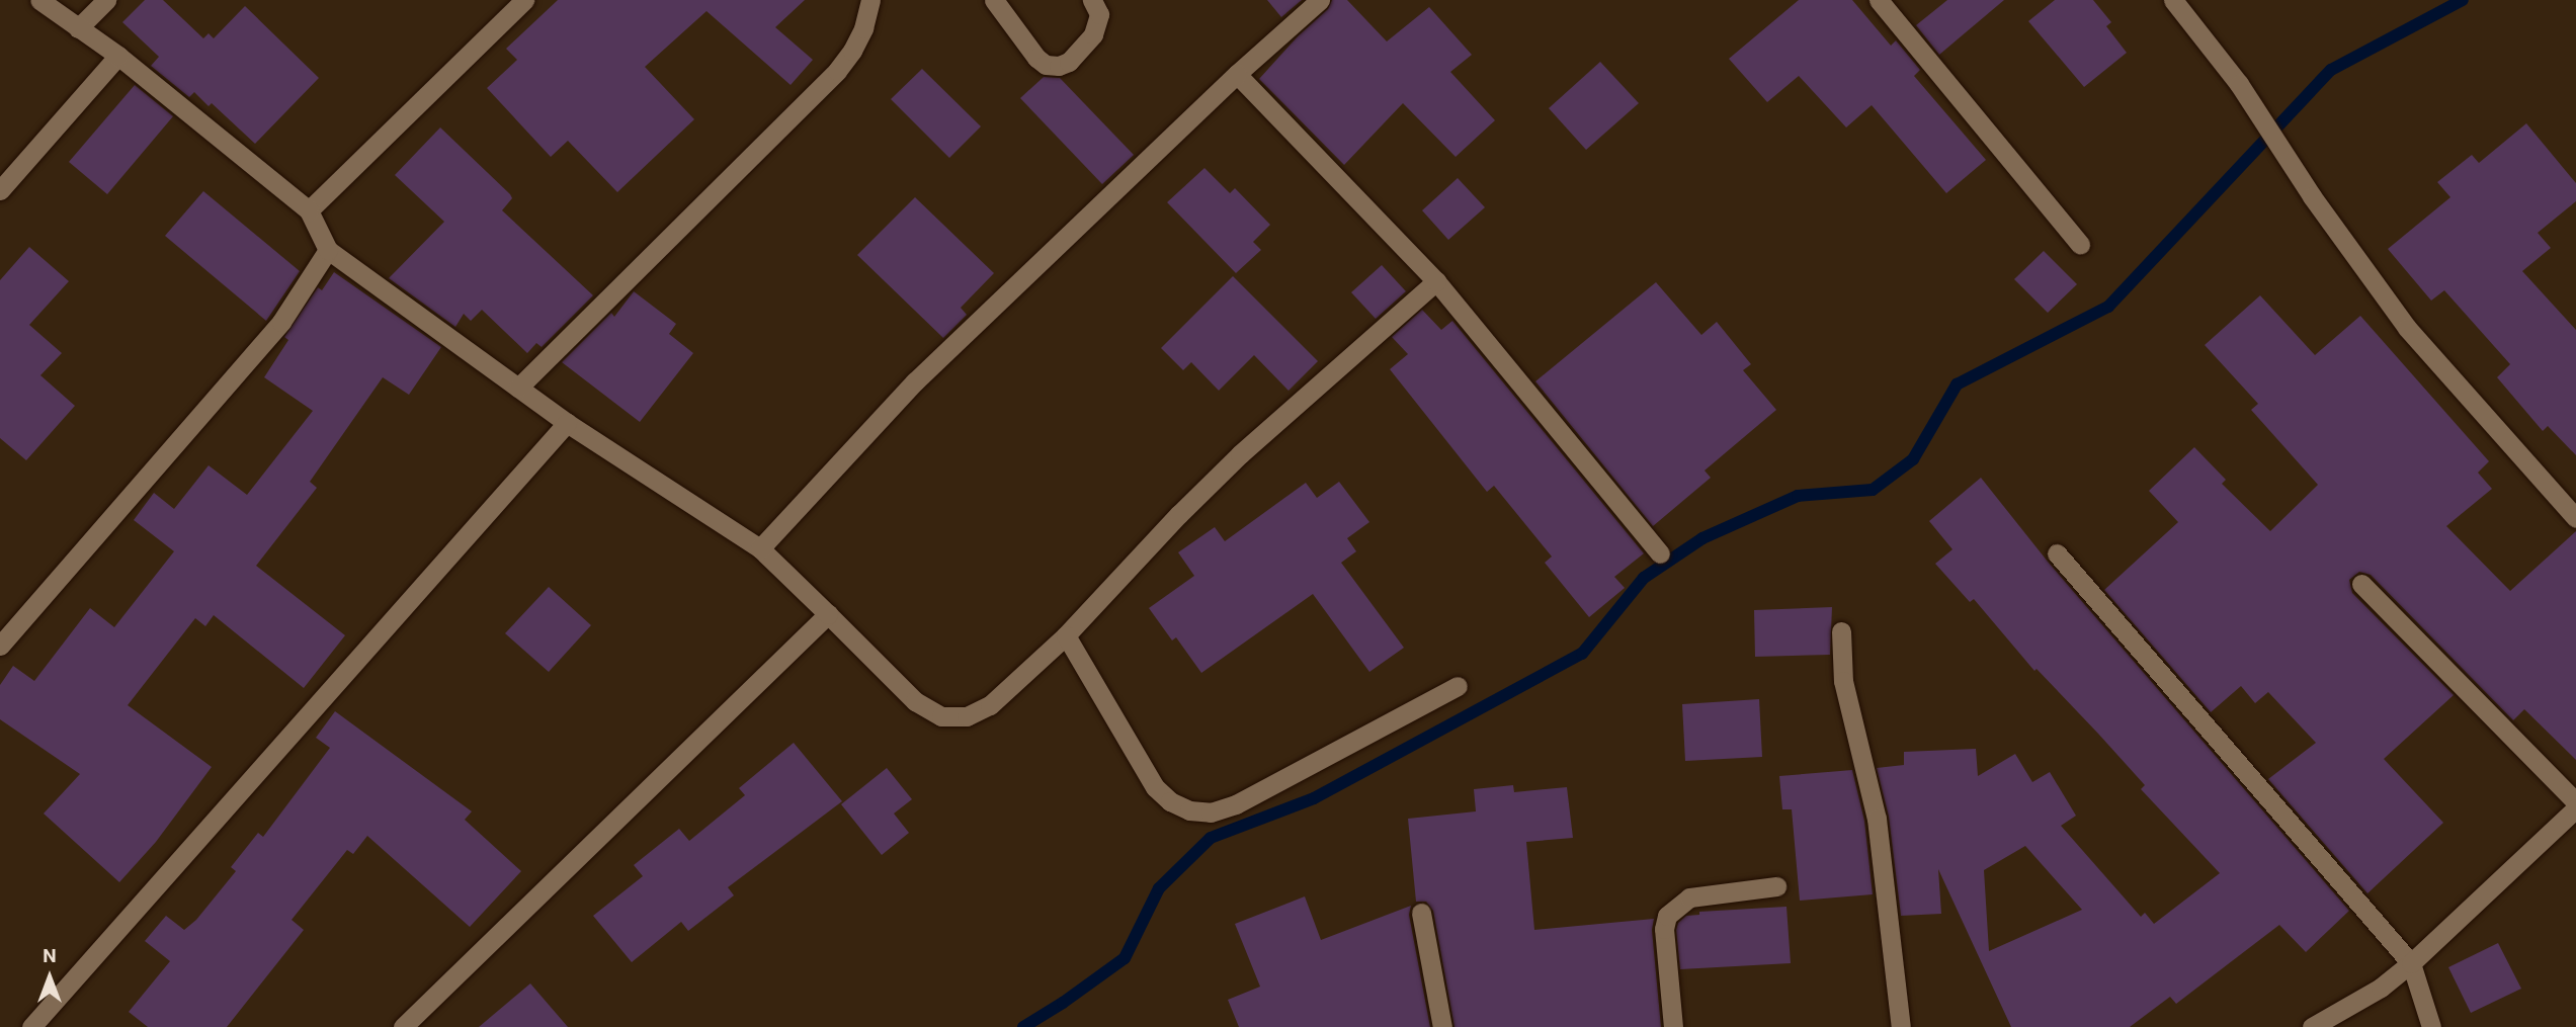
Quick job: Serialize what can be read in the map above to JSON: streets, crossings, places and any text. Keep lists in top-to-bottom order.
{
  "north": "top"
}
